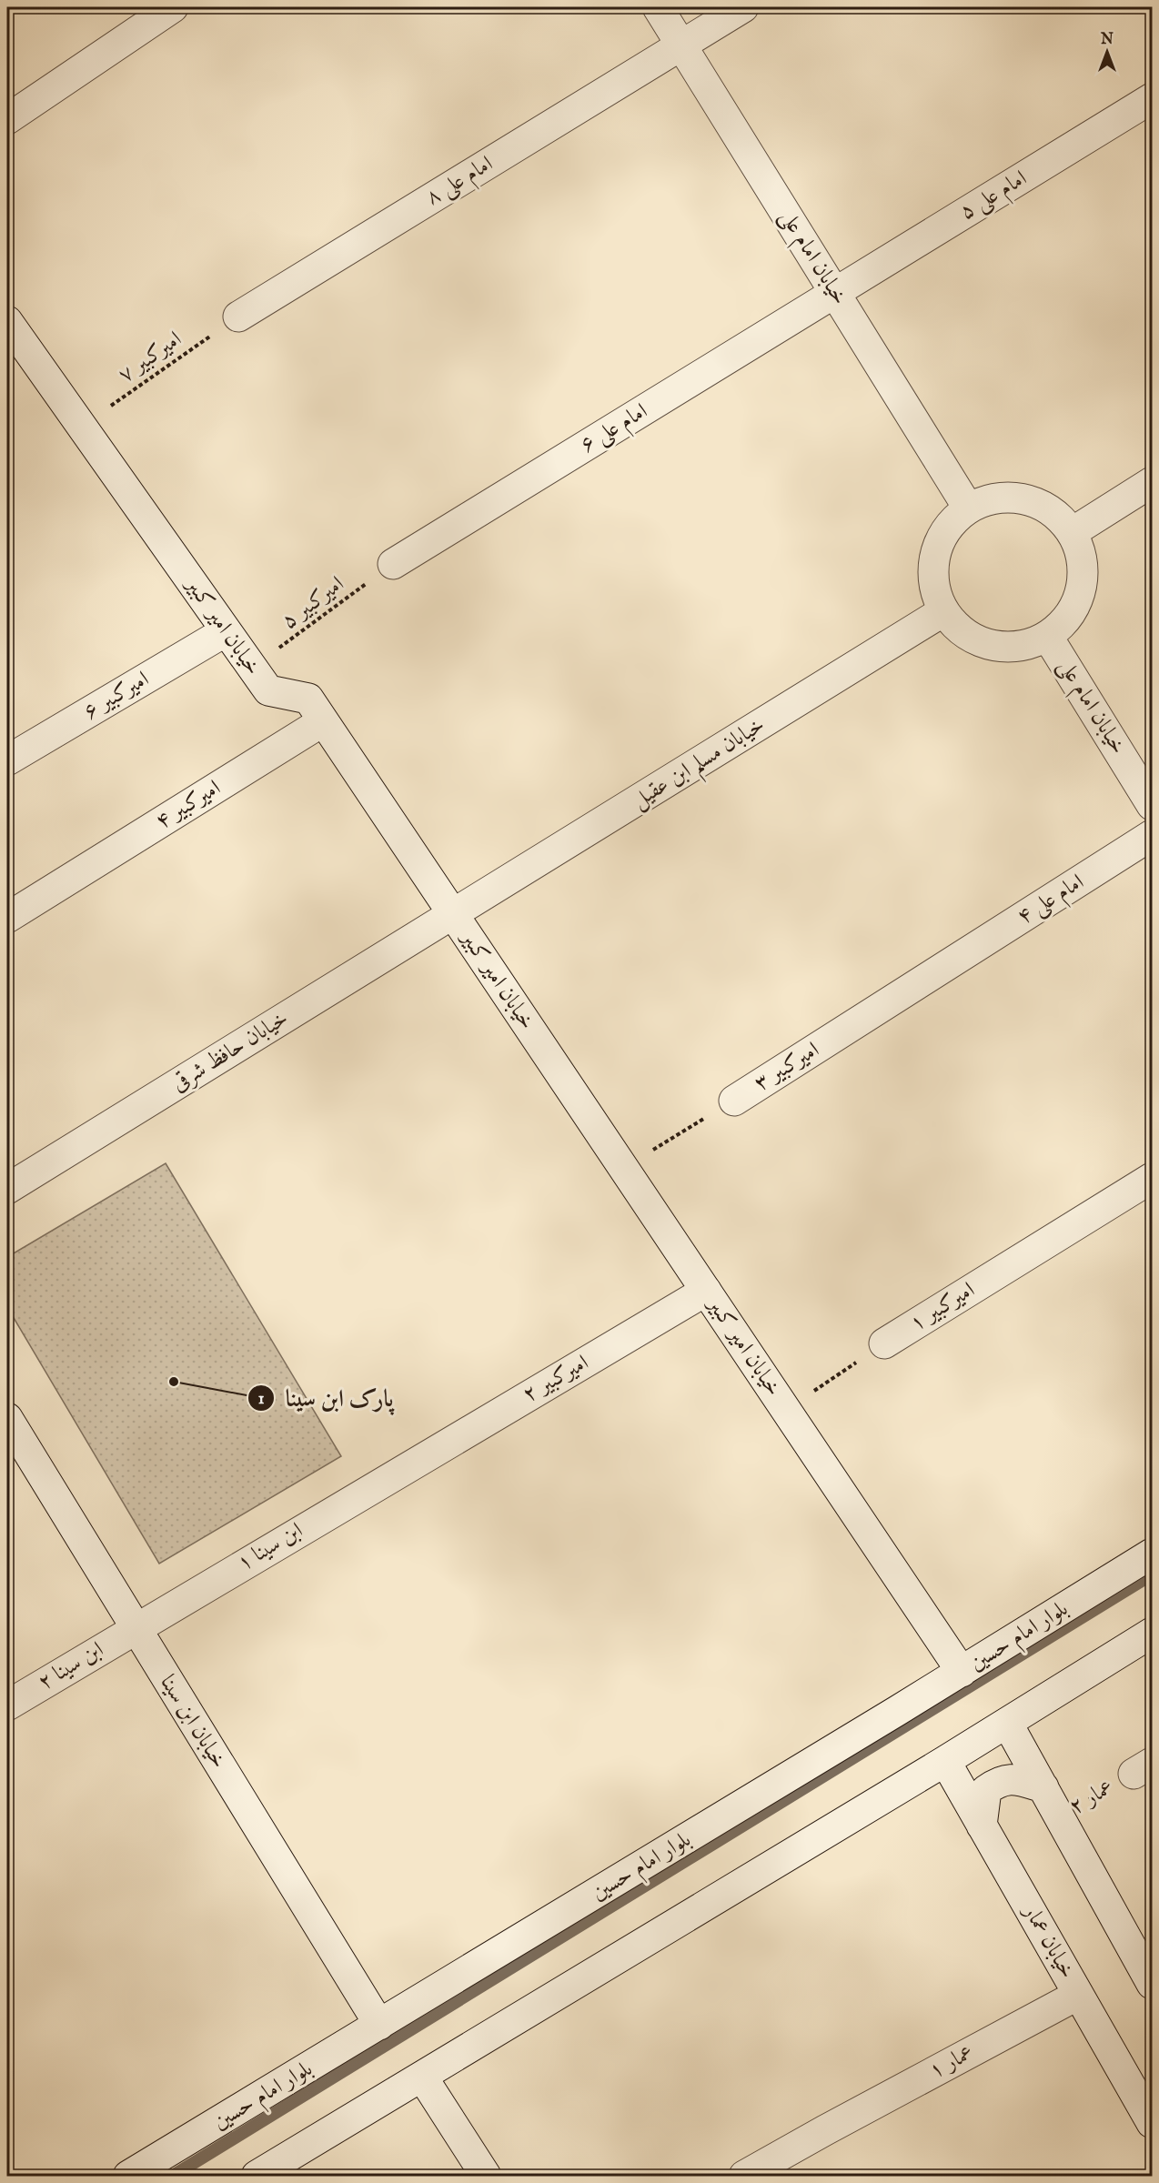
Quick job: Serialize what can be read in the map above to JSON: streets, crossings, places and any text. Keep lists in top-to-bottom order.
{
  "streets": {
    "street": [
      "امام علی ۸",
      "امام علی ۵",
      "خیابان امام علی",
      "امام علی ۶",
      "خیابان امیر کبیر",
      "امیرکبیر ۶",
      "خیابان مسلم ابن عقیل",
      "امیرکبیر ۴",
      "امام علی ۴",
      "خیابان حافظ شرقی",
      "امیرکبیر ۳",
      "امیرکبیر ۱",
      "امیرکبیر ۲",
      "ابن سینا ۱",
      "بلوار امام حسین",
      "ابن سینا ۲",
      "خیابان ابن سینا",
      "خیابان عمار",
      "عمار ۱"
    ],
    "path": ["امیرکبیر ۷", "امیرکبیر ۵", "عمار ۲"]
  },
  "crossings": [
    ["امام علی ۸", "خیابان امام علی"],
    ["امام علی ۸", "امیرکبیر ۷"],
    ["امام علی ۵", "خیابان امام علی"],
    ["امام علی ۵", "امام علی ۶"],
    ["خیابان امام علی", "امام علی ۶"],
    ["خیابان امام علی", "خیابان مسلم ابن عقیل"],
    ["امیرکبیر ۷", "خیابان امیر کبیر"],
    ["امام علی ۶", "امیرکبیر ۵"],
    ["امیرکبیر ۵", "خیابان امیر کبیر"],
    ["خیابان امیر کبیر", "امیرکبیر ۶"],
    ["خیابان امیر کبیر", "خیابان مسلم ابن عقیل"],
    ["خیابان امیر کبیر", "امیرکبیر ۴"],
    ["خیابان امیر کبیر", "خیابان حافظ شرقی"],
    ["خیابان امیر کبیر", "امیرکبیر ۳"],
    ["خیابان امیر کبیر", "امیرکبیر ۲"],
    ["خیابان امیر کبیر", "بلوار امام حسین"],
    ["خیابان مسلم ابن عقیل", "خیابان حافظ شرقی"],
    ["امام علی ۴", "امیرکبیر ۳"],
    ["امیرکبیر ۲", "ابن سینا ۱"],
    ["ابن سینا ۱", "ابن سینا ۲"],
    ["ابن سینا ۱", "خیابان ابن سینا"],
    ["بلوار امام حسین", "خیابان ابن سینا"],
    ["ابن سینا ۲", "خیابان ابن سینا"],
    ["خیابان عمار", "عمار ۱"]
  ],
  "places": ["پارک ابن سینا"],
  "north": "top"
}
